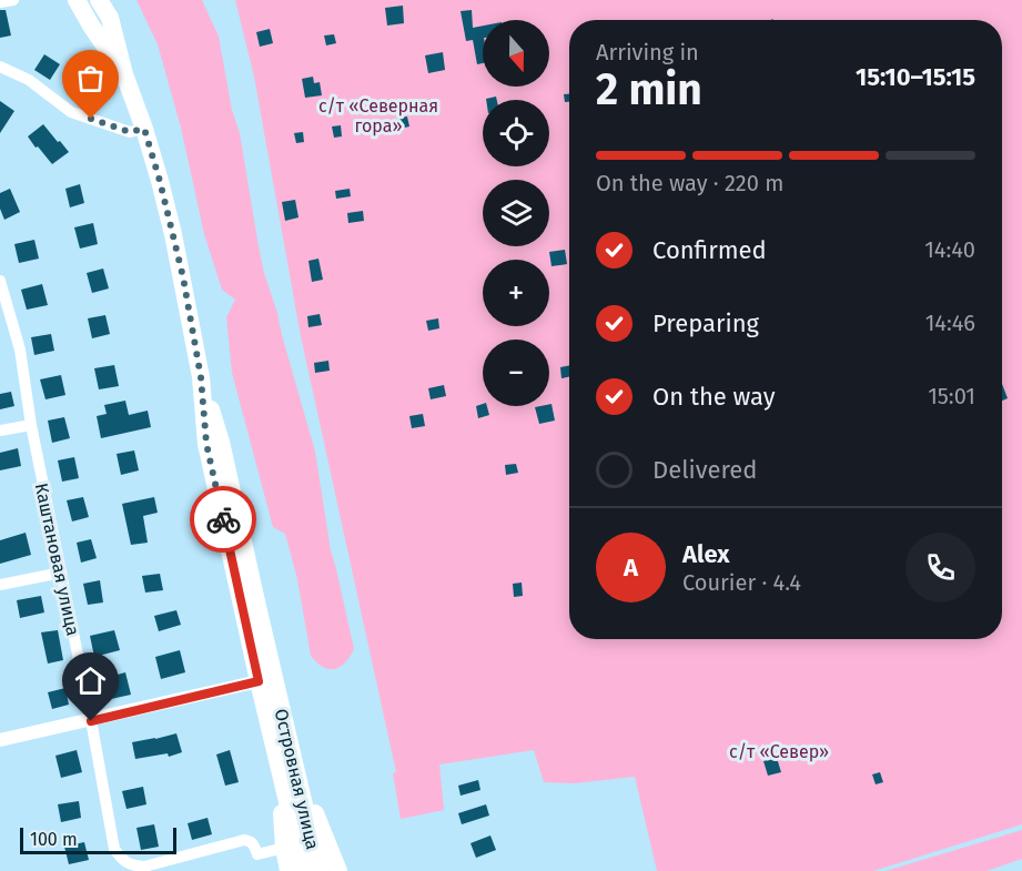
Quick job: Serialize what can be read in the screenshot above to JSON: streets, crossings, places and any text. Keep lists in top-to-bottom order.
{
  "streets": {
    "main road": ["Островная улица"],
    "street": ["Каштановая улица"]
  },
  "parks": ["с/т «Северная гора»", "с/т «Север»"],
  "scale_bar": "100 m",
  "north": "bottom",
  "page": {
    "map_buttons": ["+", "−"],
    "heading": ["2 min", "Arriving in", "15:10–15:15"],
    "panel": ["Alex", "Courier · 4.4"],
    "bar": "On the way · 220 m",
    "list": [
      ["Confirmed", "14:40"],
      ["Preparing", "14:46"],
      ["On the way", "15:01"],
      "Delivered"
    ],
    "round": "A",
    "scale": "100 m"
  }
}
